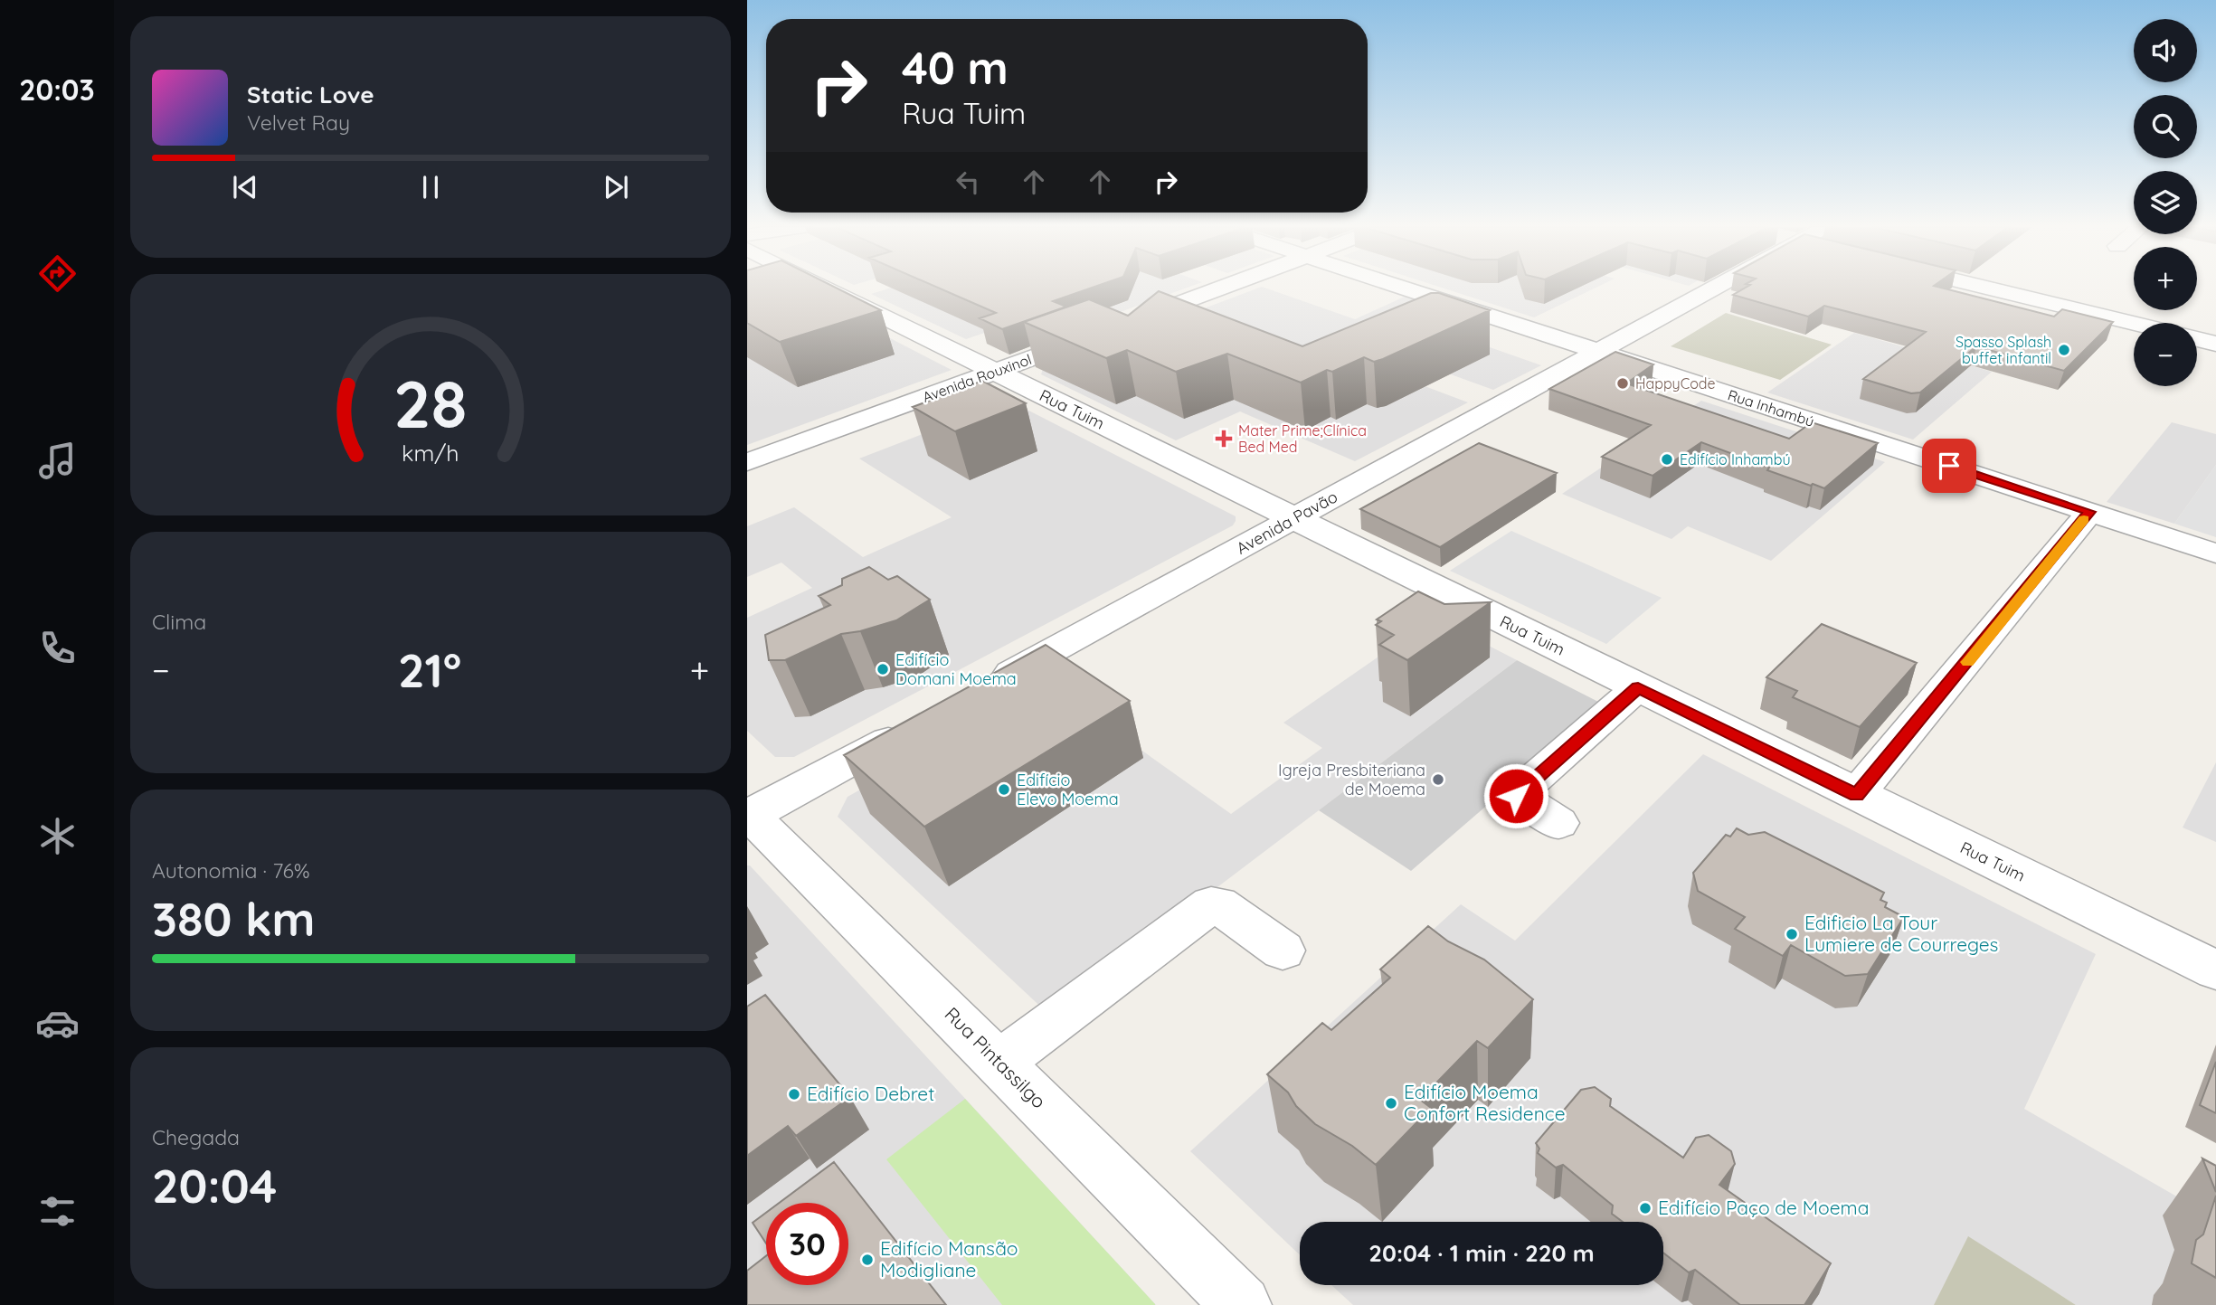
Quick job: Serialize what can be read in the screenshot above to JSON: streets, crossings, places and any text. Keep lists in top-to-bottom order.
{
  "streets": {
    "street": [
      "Avenida Rouxinol",
      "Rua Inhambú",
      "Rua Tuim",
      "Avenida Pavão",
      "Rua Pintassilgo"
    ]
  },
  "crossings": [
    ["Avenida Rouxinol", "Rua Tuim"],
    ["Rua Inhambú", "Avenida Pavão"],
    ["Rua Tuim", "Avenida Pavão"]
  ],
  "places": {
    "other": [
      "Spasso Splash buffet infantil",
      "HappyCode",
      "Edifício Inhambú",
      "Edifício Domani Moema",
      "Igreja Presbiteriana de Moema",
      "Edifício Elevo Moema",
      "Edificio La Tour Lumiere de Courreges",
      "Edifício Debret",
      "Edifício Moema Confort Residence",
      "Edifício Paço de Moema",
      "Edifício Mansão Modigliane"
    ],
    "health": ["Mater Prime;Clínica Bed Med"]
  },
  "page": {
    "tabs": "20:03",
    "map_buttons": ["+", "−"],
    "turn": ["40 m", "Rua Tuim"],
    "song": ["Static Love", "Velvet Ray"],
    "tile": [
      "Clima",
      ["Autonomia · 76%", "380 km"],
      ["Chegada", "20:04"]
    ],
    "heat": ["−", "21°", "+"],
    "limit": "30",
    "trip": "20:04 · 1 min · 220 m",
    "gauge": ["28", "km/h"]
  }
}
